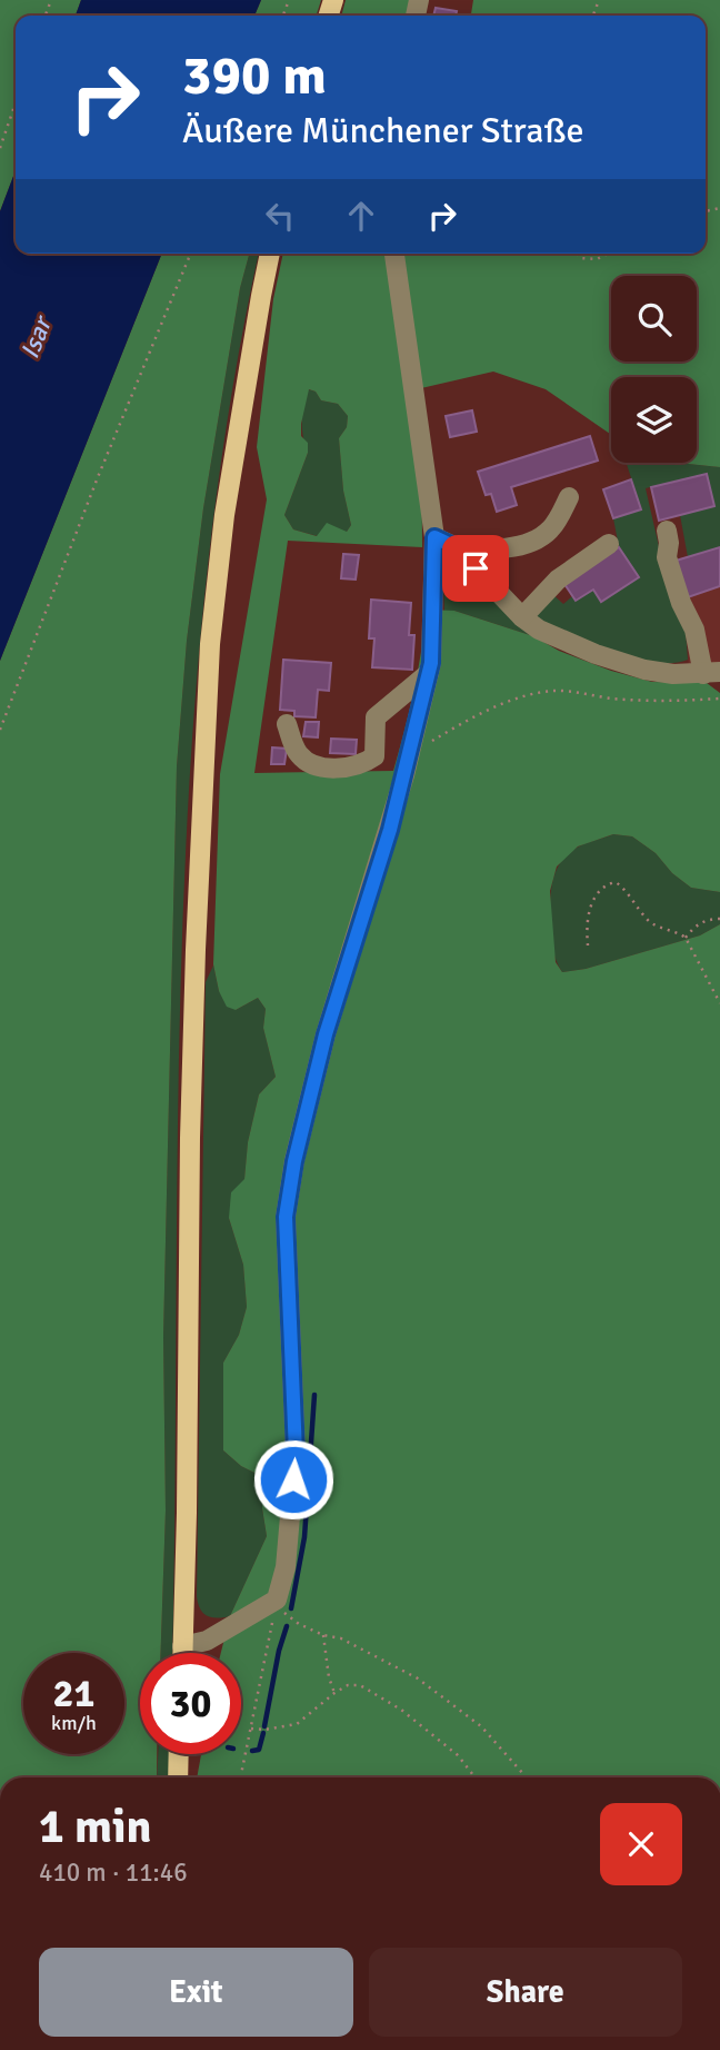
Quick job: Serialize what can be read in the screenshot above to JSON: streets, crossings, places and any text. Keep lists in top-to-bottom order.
{
  "water": ["Isar"],
  "page": {
    "turn": ["390 m", "Äußere Münchener Straße"],
    "speed": "21 km/h",
    "limit": "30",
    "heading": ["1 min", "410 m · 11:46"],
    "buttons": ["Exit", "Share"]
  }
}
